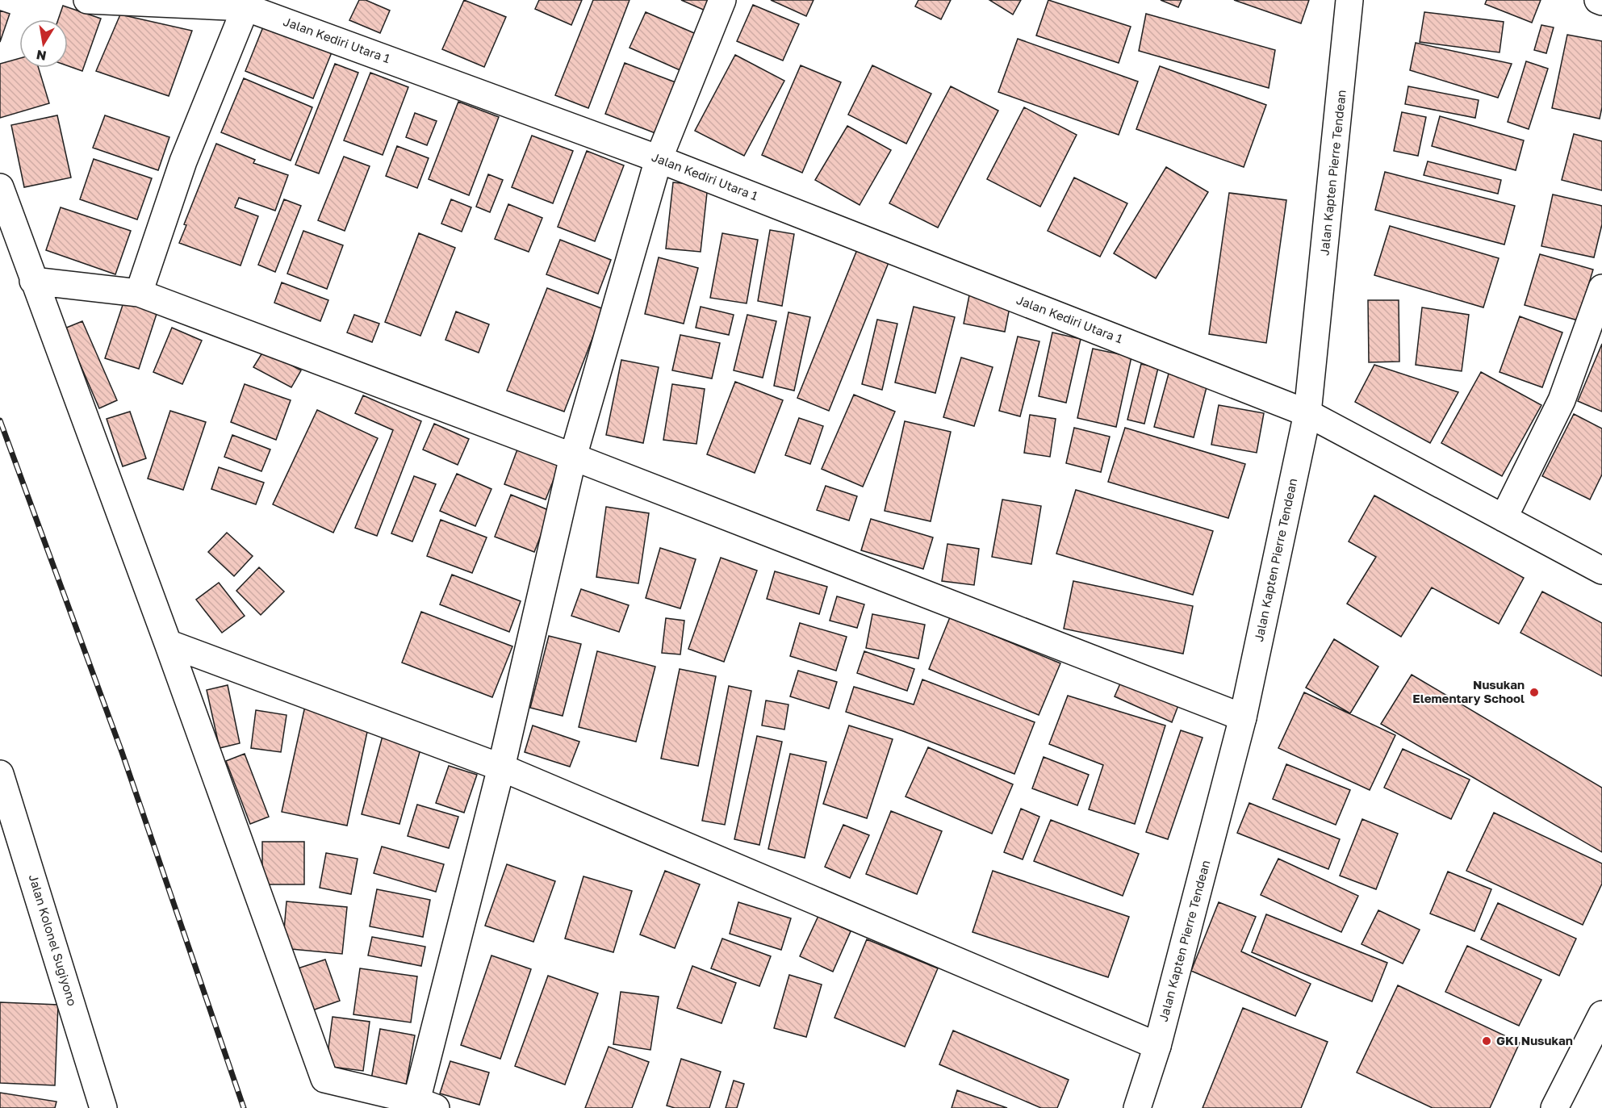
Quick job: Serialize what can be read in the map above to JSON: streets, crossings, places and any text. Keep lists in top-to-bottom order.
{
  "streets": {
    "main road": ["Jalan Kediri Utara 1", "Jalan Kapten Pierre Tendean", "Jalan Kolonel Sugiyono"]
  },
  "crossings": [
    ["Jalan Kediri Utara 1", "Jalan Kapten Pierre Tendean"]
  ],
  "places": ["Nusukan Elementary School", "GKI Nusukan"],
  "north": "bottom"
}
